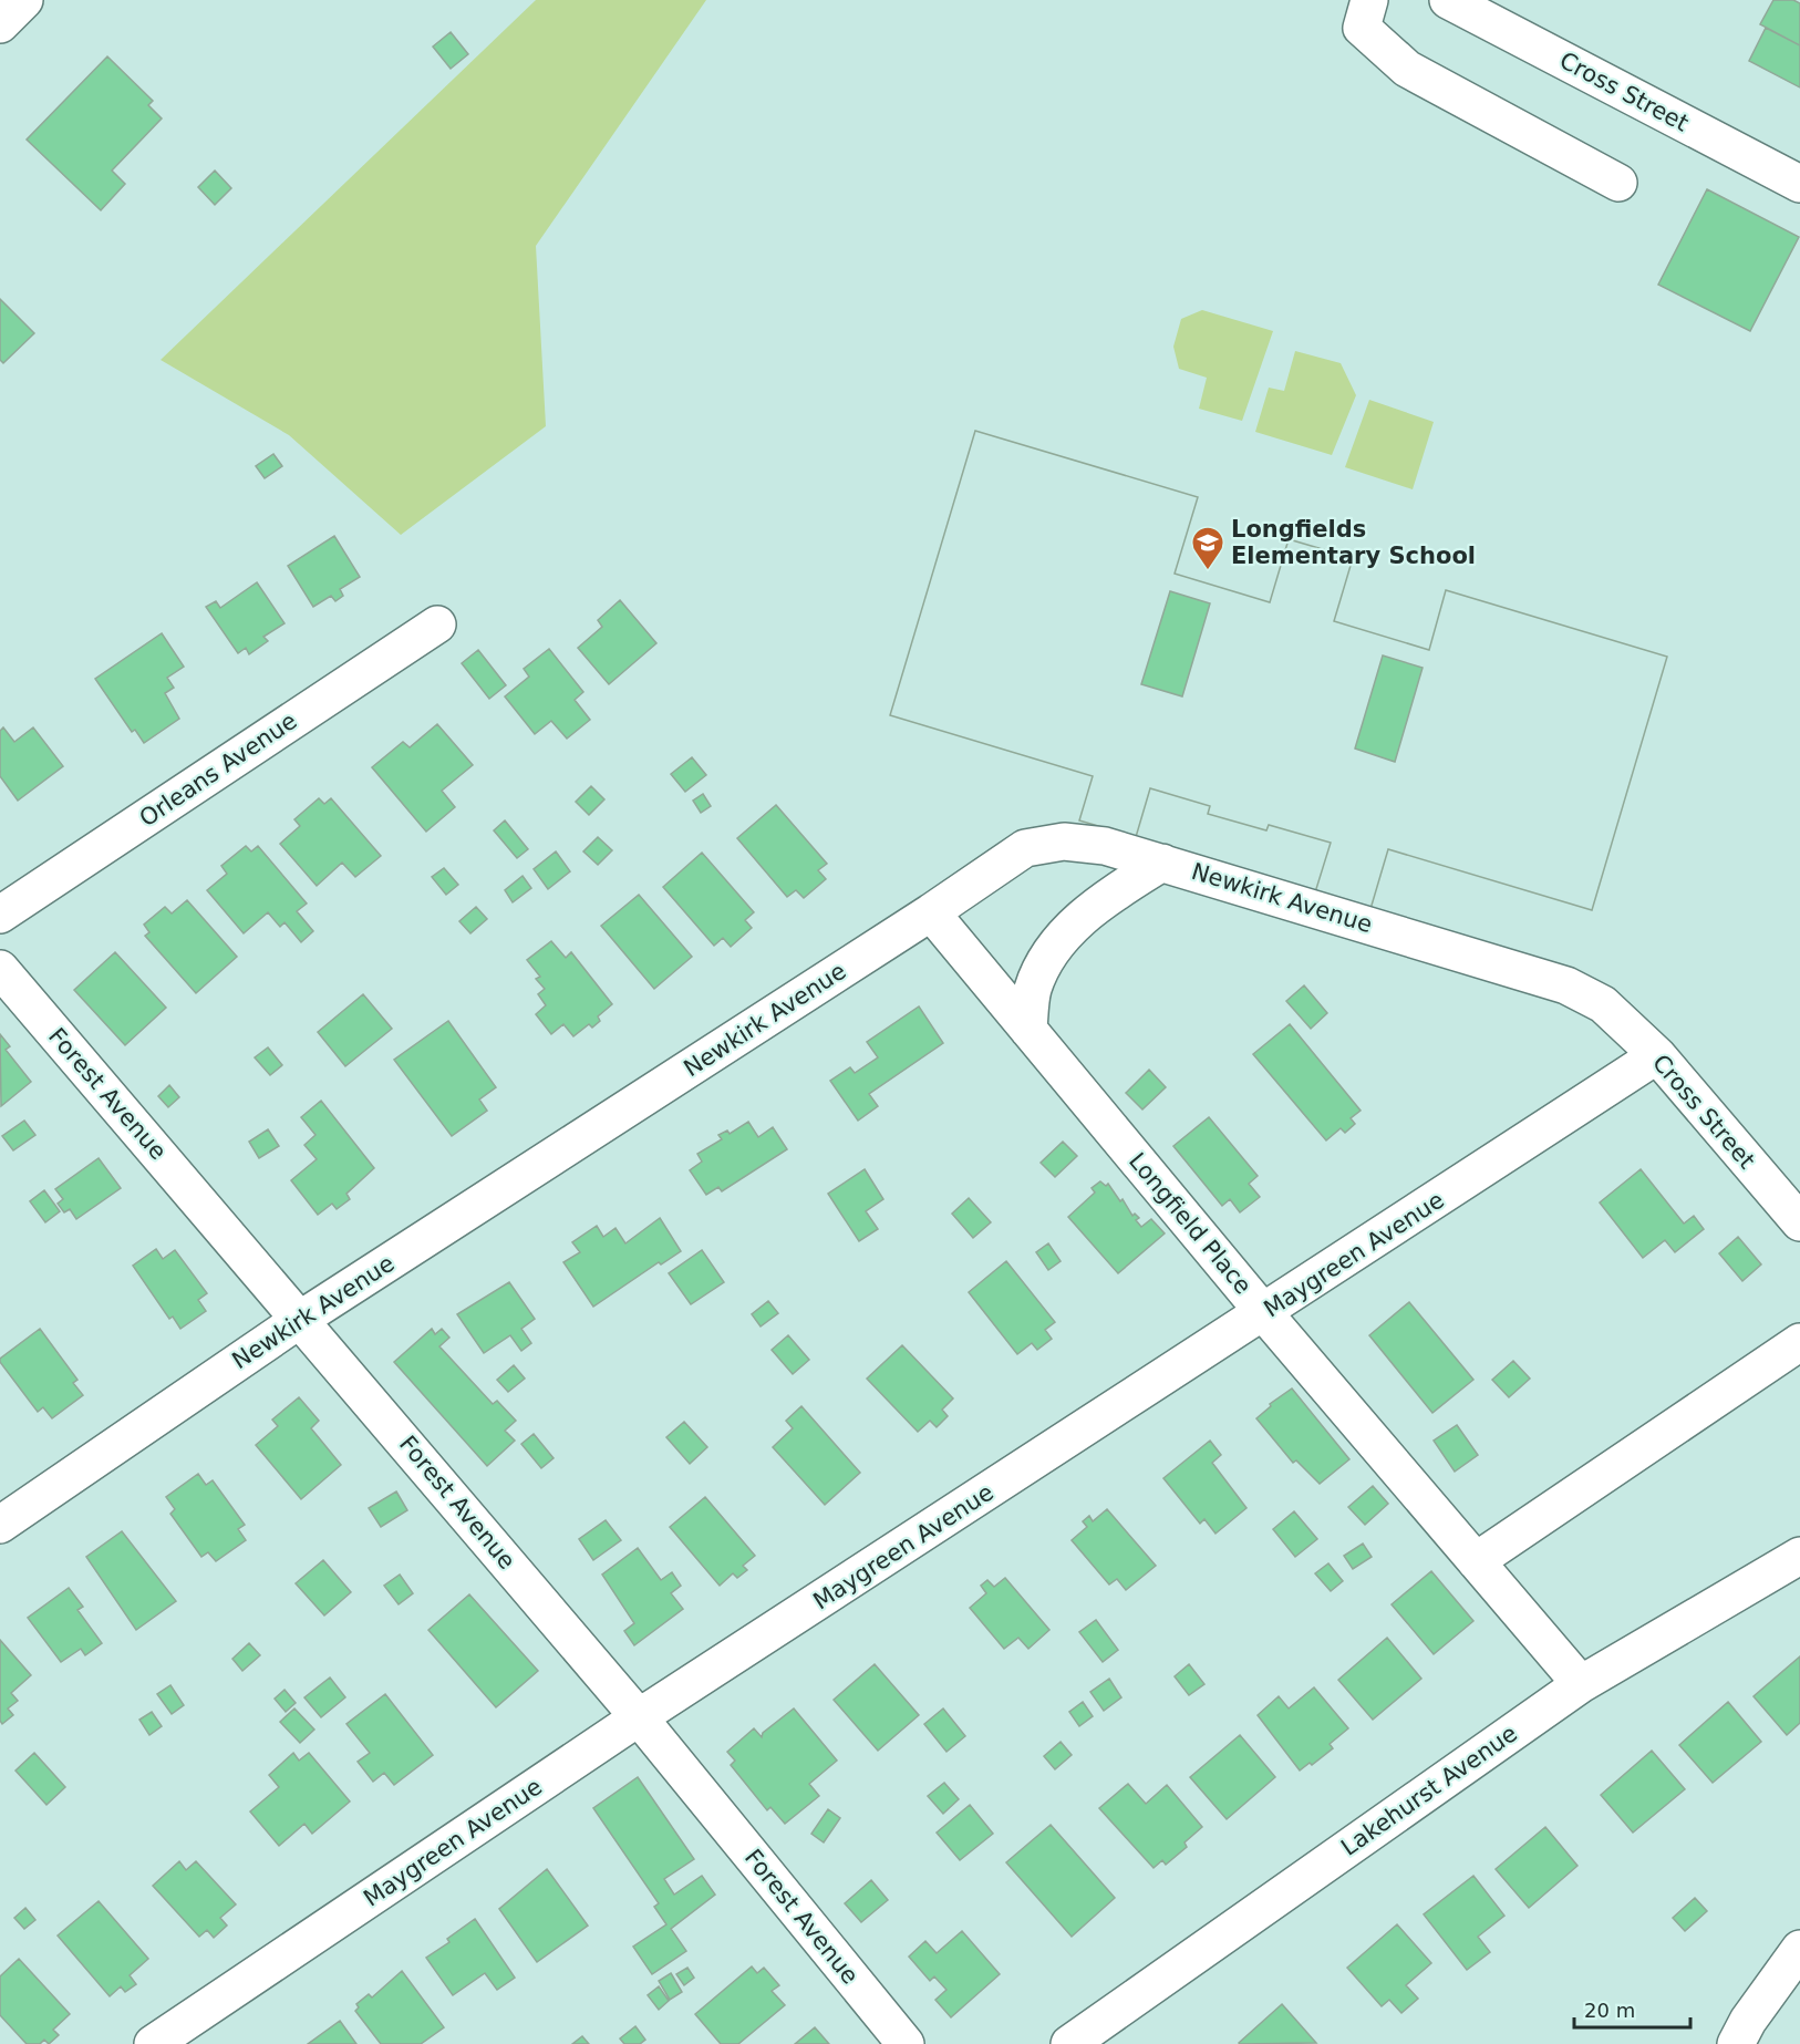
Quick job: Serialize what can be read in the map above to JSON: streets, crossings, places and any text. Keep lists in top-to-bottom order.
{
  "streets": {
    "street": [
      "Cross Street",
      "Orleans Avenue",
      "Newkirk Avenue",
      "Forest Avenue",
      "Longfield Place",
      "Maygreen Avenue",
      "Lakehurst Avenue"
    ]
  },
  "crossings": [
    ["Cross Street", "Newkirk Avenue"],
    ["Cross Street", "Maygreen Avenue"],
    ["Newkirk Avenue", "Forest Avenue"],
    ["Newkirk Avenue", "Longfield Place"],
    ["Forest Avenue", "Maygreen Avenue"],
    ["Longfield Place", "Maygreen Avenue"],
    ["Longfield Place", "Lakehurst Avenue"]
  ],
  "places": {
    "school or university": ["Longfields Elementary School"]
  },
  "scale_bar": "20 m"
}
